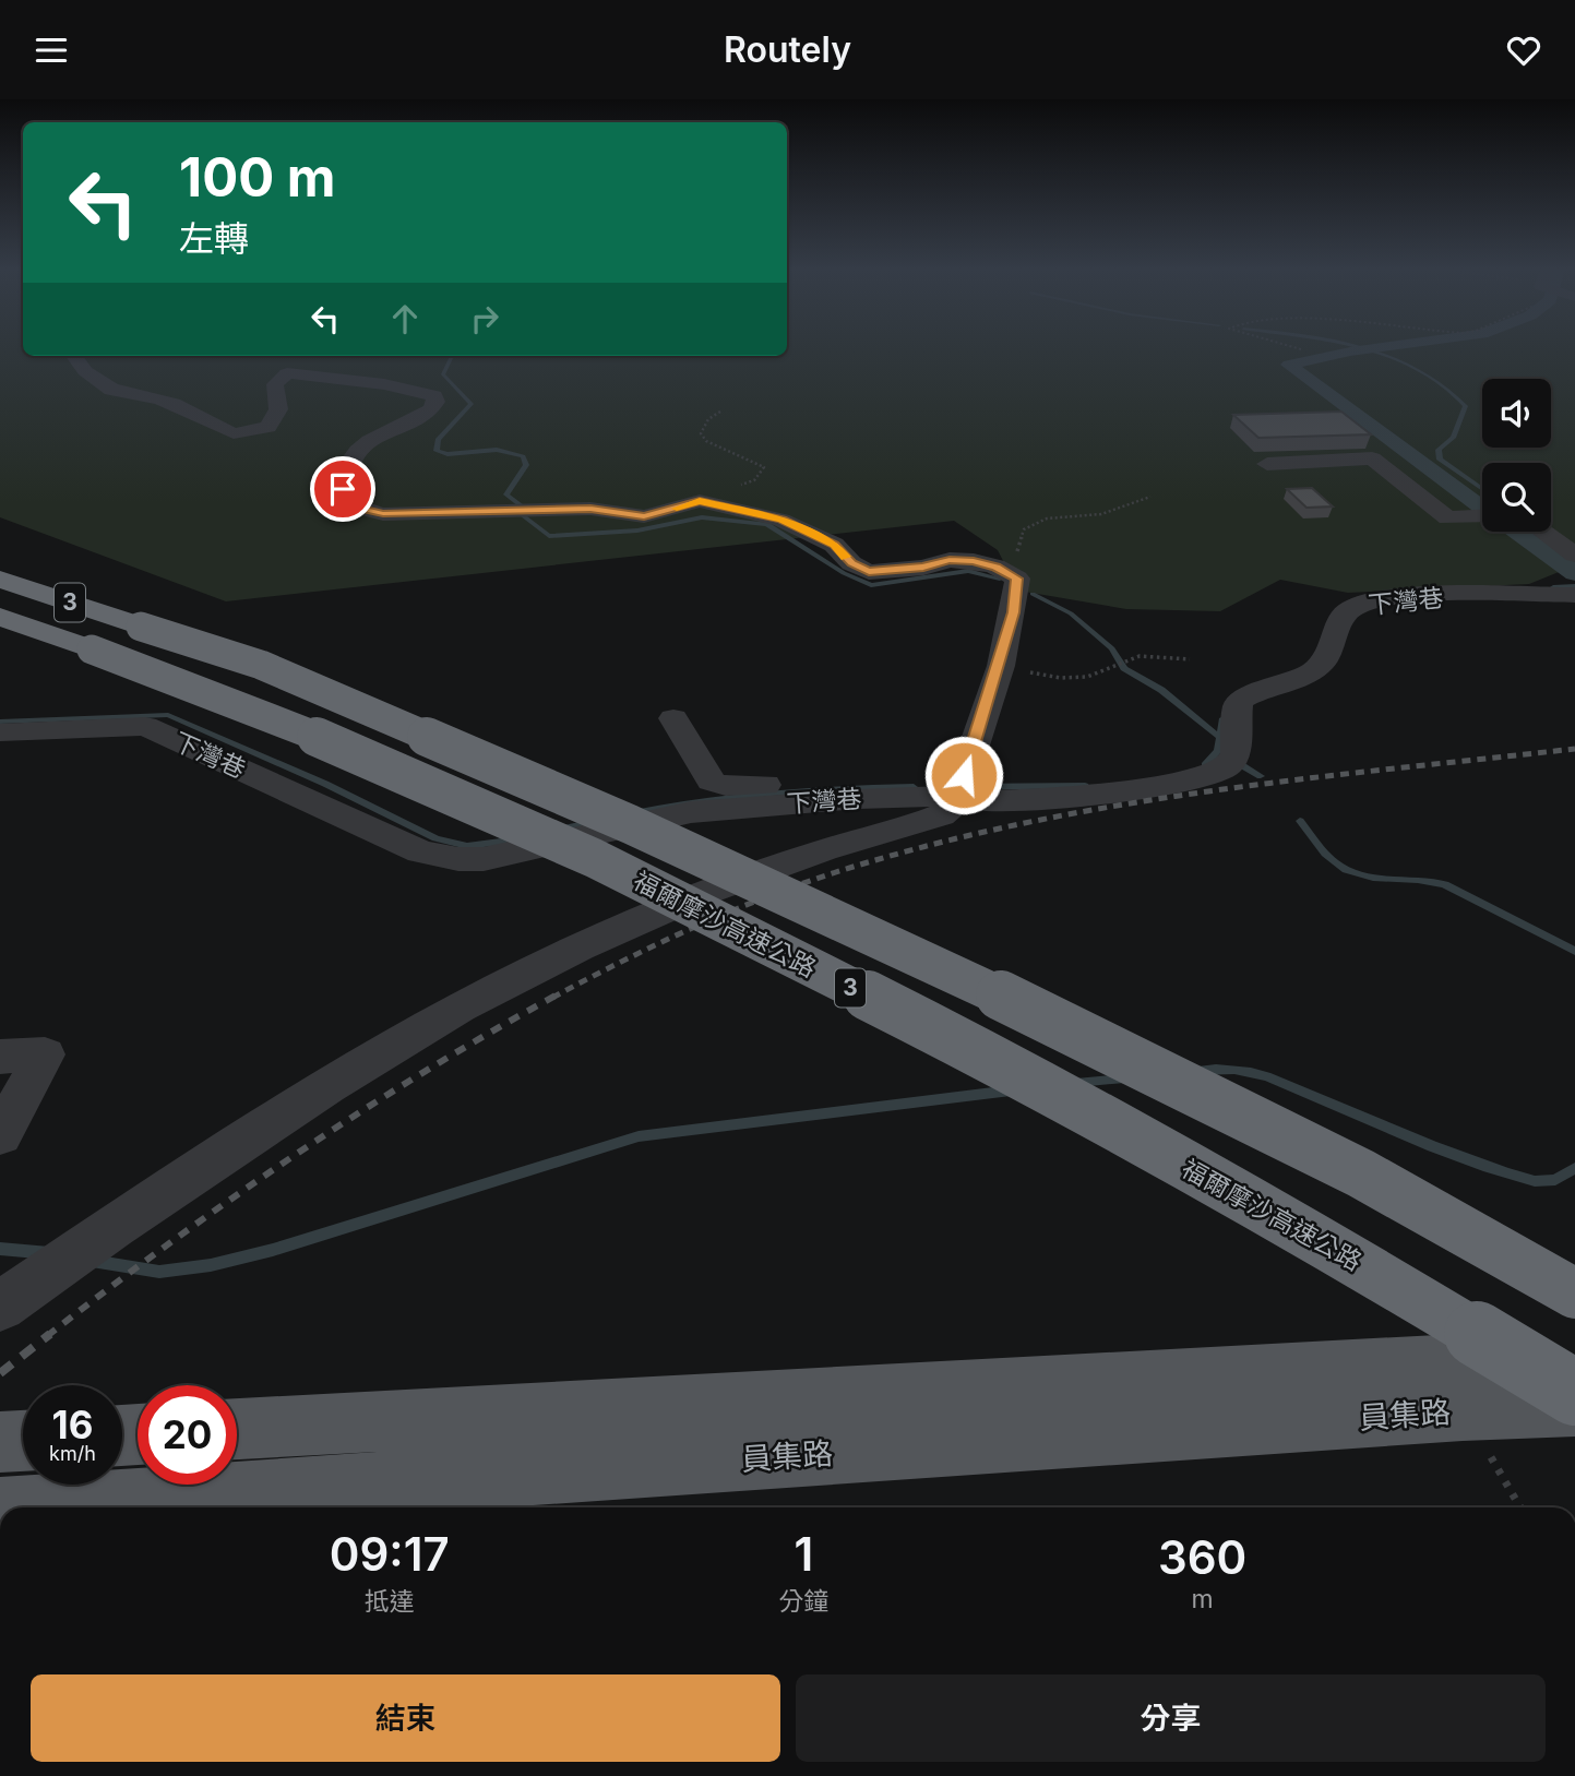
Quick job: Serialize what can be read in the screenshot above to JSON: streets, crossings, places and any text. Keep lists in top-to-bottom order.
{
  "streets": {
    "highway": ["3", "福爾摩沙高速公路"],
    "main road": ["員集路"],
    "street": ["下灣巷"]
  },
  "page": {
    "header": "Routely",
    "turn": ["100 m", "左轉"],
    "speed": "16 km/h",
    "limit": "20",
    "eta": [
      "09:17",
      "抵達",
      "1",
      "分鐘",
      "360",
      "m"
    ],
    "buttons": ["結束", "分享"]
  }
}
